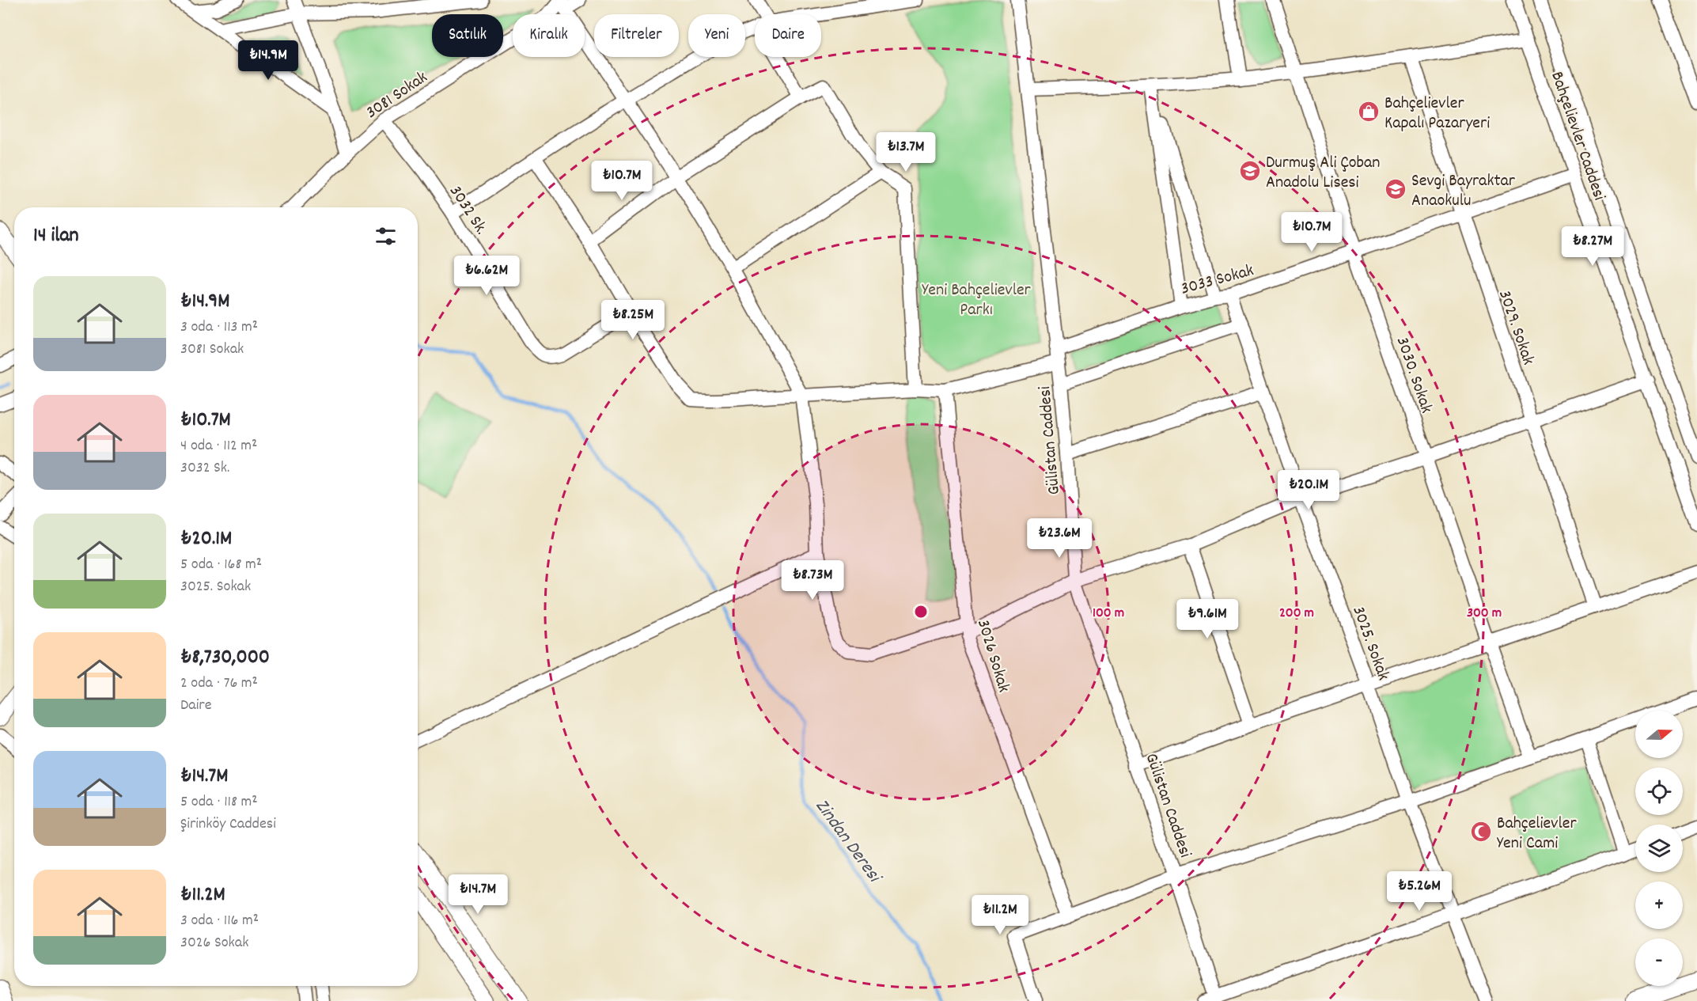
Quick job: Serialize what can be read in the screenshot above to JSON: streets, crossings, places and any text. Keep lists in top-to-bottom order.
{
  "streets": {
    "street": [
      "3081 Sokak",
      "Bahçelievler Caddesi",
      "3032 Sk.",
      "3033 Sokak",
      "3029. Sokak",
      "3030. Sokak",
      "Gülistan Caddesi",
      "3025. Sokak",
      "3026 Sokak"
    ]
  },
  "crossings": [
    ["3081 Sokak", "3032 Sk."],
    ["Bahçelievler Caddesi", "3033 Sokak"],
    ["3033 Sokak", "3029. Sokak"],
    ["3033 Sokak", "3030. Sokak"],
    ["3033 Sokak", "Gülistan Caddesi"],
    ["3033 Sokak", "3025. Sokak"]
  ],
  "water": ["Zindan Deresi"],
  "parks": ["Yeni Bahçelievler Parkı"],
  "places": {
    "shop": ["Bahçelievler Kapalı Pazaryeri"],
    "school or university": ["Durmuş Ali Çoban Anadolu Lisesi", "Sevgi Bayraktar Anaokulu"],
    "mosque": ["Bahçelievler Yeni Cami"]
  },
  "north": "right",
  "page": {
    "chip": [
      "Satılık",
      "Kiralık",
      "Filtreler",
      "Yeni",
      "Daire"
    ],
    "price": [
      "₺14.9M",
      "₺13.7M",
      "₺10.7M",
      "₺10.7M",
      "₺8.27M",
      "₺6.62M",
      "₺8.25M",
      "₺20.1M",
      "₺23.6M",
      "₺8.73M",
      "₺9.61M",
      "₺5.26M",
      "₺14.7M",
      "₺11.2M"
    ],
    "heading": "14 ilan",
    "list": [
      {
        "name": "₺14.9M",
        "note": "3 oda · 113 m² · 3081 Sokak"
      },
      {
        "name": "₺10.7M",
        "note": "4 oda · 112 m² · 3032 Sk."
      },
      {
        "name": "₺20.1M",
        "note": "5 oda · 168 m² · 3025. Sokak"
      },
      {
        "name": "₺8,730,000",
        "note": "2 oda · 76 m² · Daire"
      },
      {
        "name": "₺14.7M",
        "note": "5 oda · 118 m² · Şirinköy Caddesi"
      },
      {
        "name": "₺11.2M",
        "note": "3 oda · 116 m² · 3026 Sokak"
      }
    ],
    "map_buttons": ["+", "−"]
  },
  "rings": ["100 m", "200 m", "300 m"]
}
